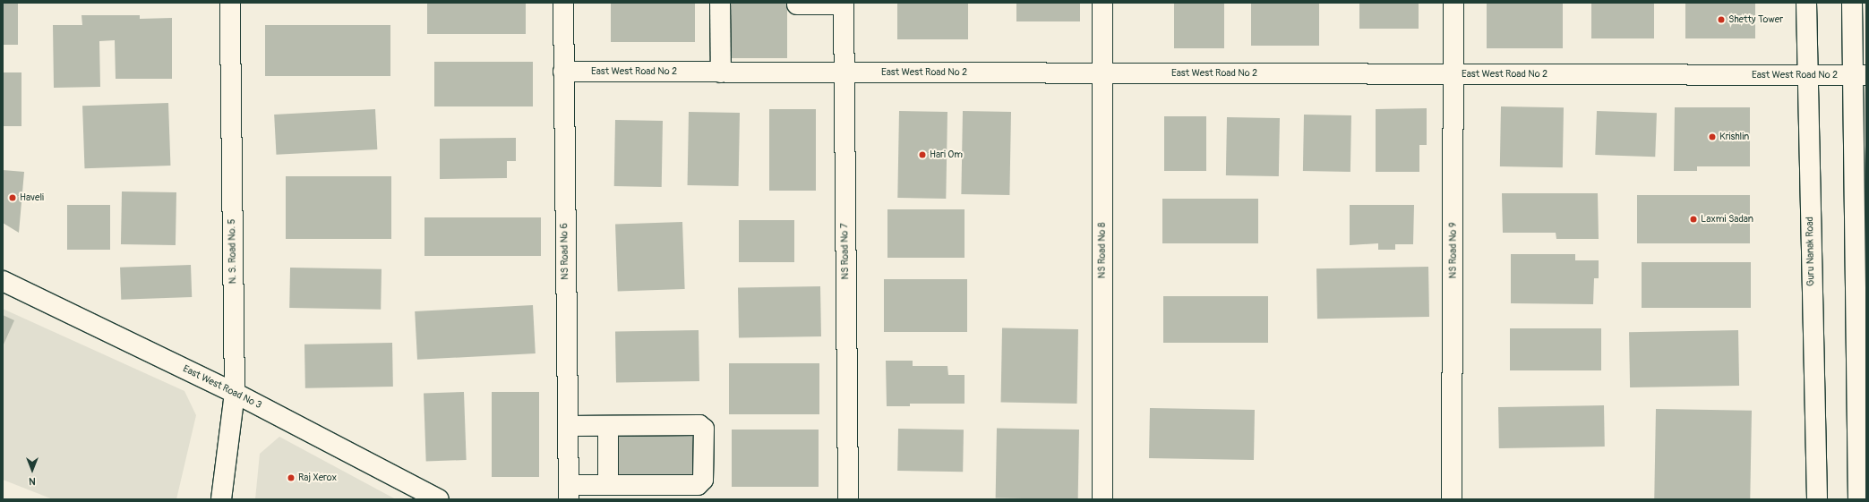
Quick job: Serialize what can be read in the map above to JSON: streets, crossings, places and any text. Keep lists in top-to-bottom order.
{
  "streets": {
    "street": [
      "East West Road No 2",
      "NS Road No 8",
      "NS Road No 9",
      "N. S. Road No. 5",
      "NS Road No 6",
      "NS Road No 7",
      "Guru Nanak Road",
      "East West Road No 3"
    ]
  },
  "crossings": [
    ["East West Road No 2", "NS Road No 8"],
    ["East West Road No 2", "NS Road No 9"],
    ["East West Road No 2", "NS Road No 6"],
    ["East West Road No 2", "NS Road No 7"],
    ["East West Road No 2", "Guru Nanak Road"],
    ["N. S. Road No. 5", "East West Road No 3"]
  ],
  "places": [
    "Shetty Tower",
    "Krishlin",
    "Hari Om",
    "Haveli",
    "Laxmi Sadan",
    "Raj Xerox"
  ],
  "north": "bottom"
}
